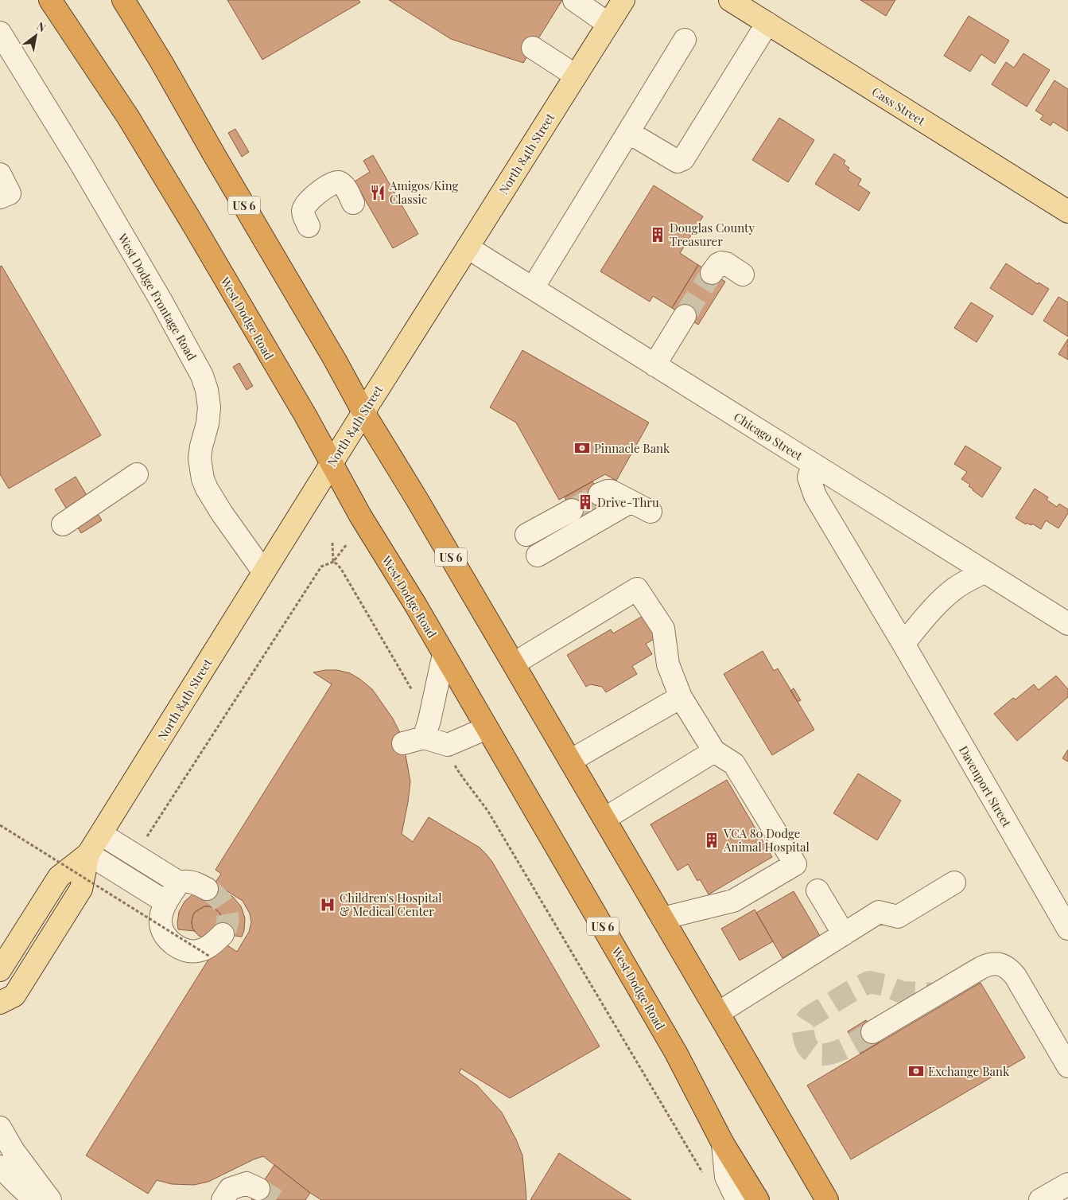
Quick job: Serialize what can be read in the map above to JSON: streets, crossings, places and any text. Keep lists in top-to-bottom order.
{
  "streets": {
    "highway": ["US 6", "West Dodge Road"],
    "main road": ["Cass Street", "North 84th Street"],
    "street": ["West Dodge Frontage Road", "Chicago Street", "Davenport Street"]
  },
  "crossings": [
    ["North 84th Street", "US 6"],
    ["North 84th Street", "West Dodge Frontage Road"],
    ["North 84th Street", "West Dodge Road"],
    ["North 84th Street", "Chicago Street"],
    ["Chicago Street", "Davenport Street"]
  ],
  "places": {
    "restaurant": ["Amigos/King Classic"],
    "building": ["Douglas County Treasurer", "Drive-Thru", "VCA 80 Dodge Animal Hospital"],
    "bank": ["Pinnacle Bank", "Exchange Bank"],
    "hospital": ["Children's Hospital & Medical Center"]
  },
  "north": "top right"
}
